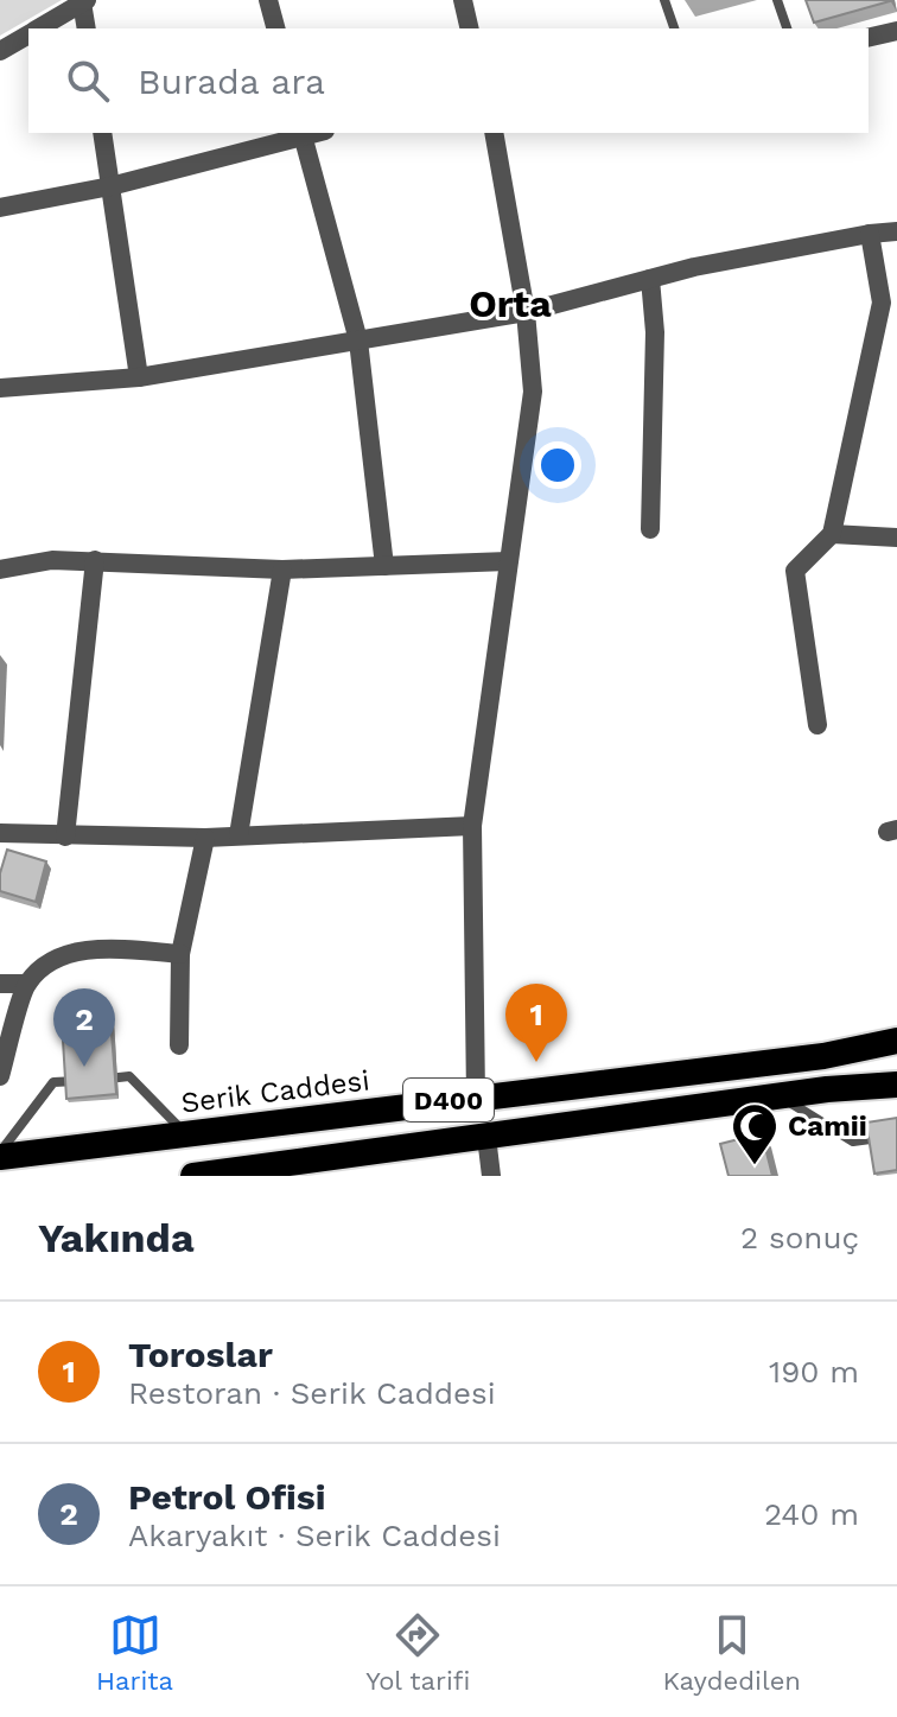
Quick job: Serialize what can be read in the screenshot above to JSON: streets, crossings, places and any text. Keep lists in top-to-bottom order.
{
  "streets": {
    "highway": ["Serik Caddesi", "D400"]
  },
  "districts": ["Orta"],
  "places": {
    "mosque": ["Camii"]
  },
  "page": {
    "search": "Burada ara",
    "pins": ["1", "2"],
    "heading": ["Yakında", "2 sonuç"],
    "list": [
      {
        "mark": "1",
        "name": "Toroslar",
        "note": "Restoran · Serik Caddesi",
        "value": "190 m"
      },
      {
        "mark": "2",
        "name": "Petrol Ofisi",
        "note": "Akaryakıt · Serik Caddesi",
        "value": "240 m"
      }
    ],
    "nav": ["Harita", "Yol tarifi", "Kaydedilen"]
  }
}
